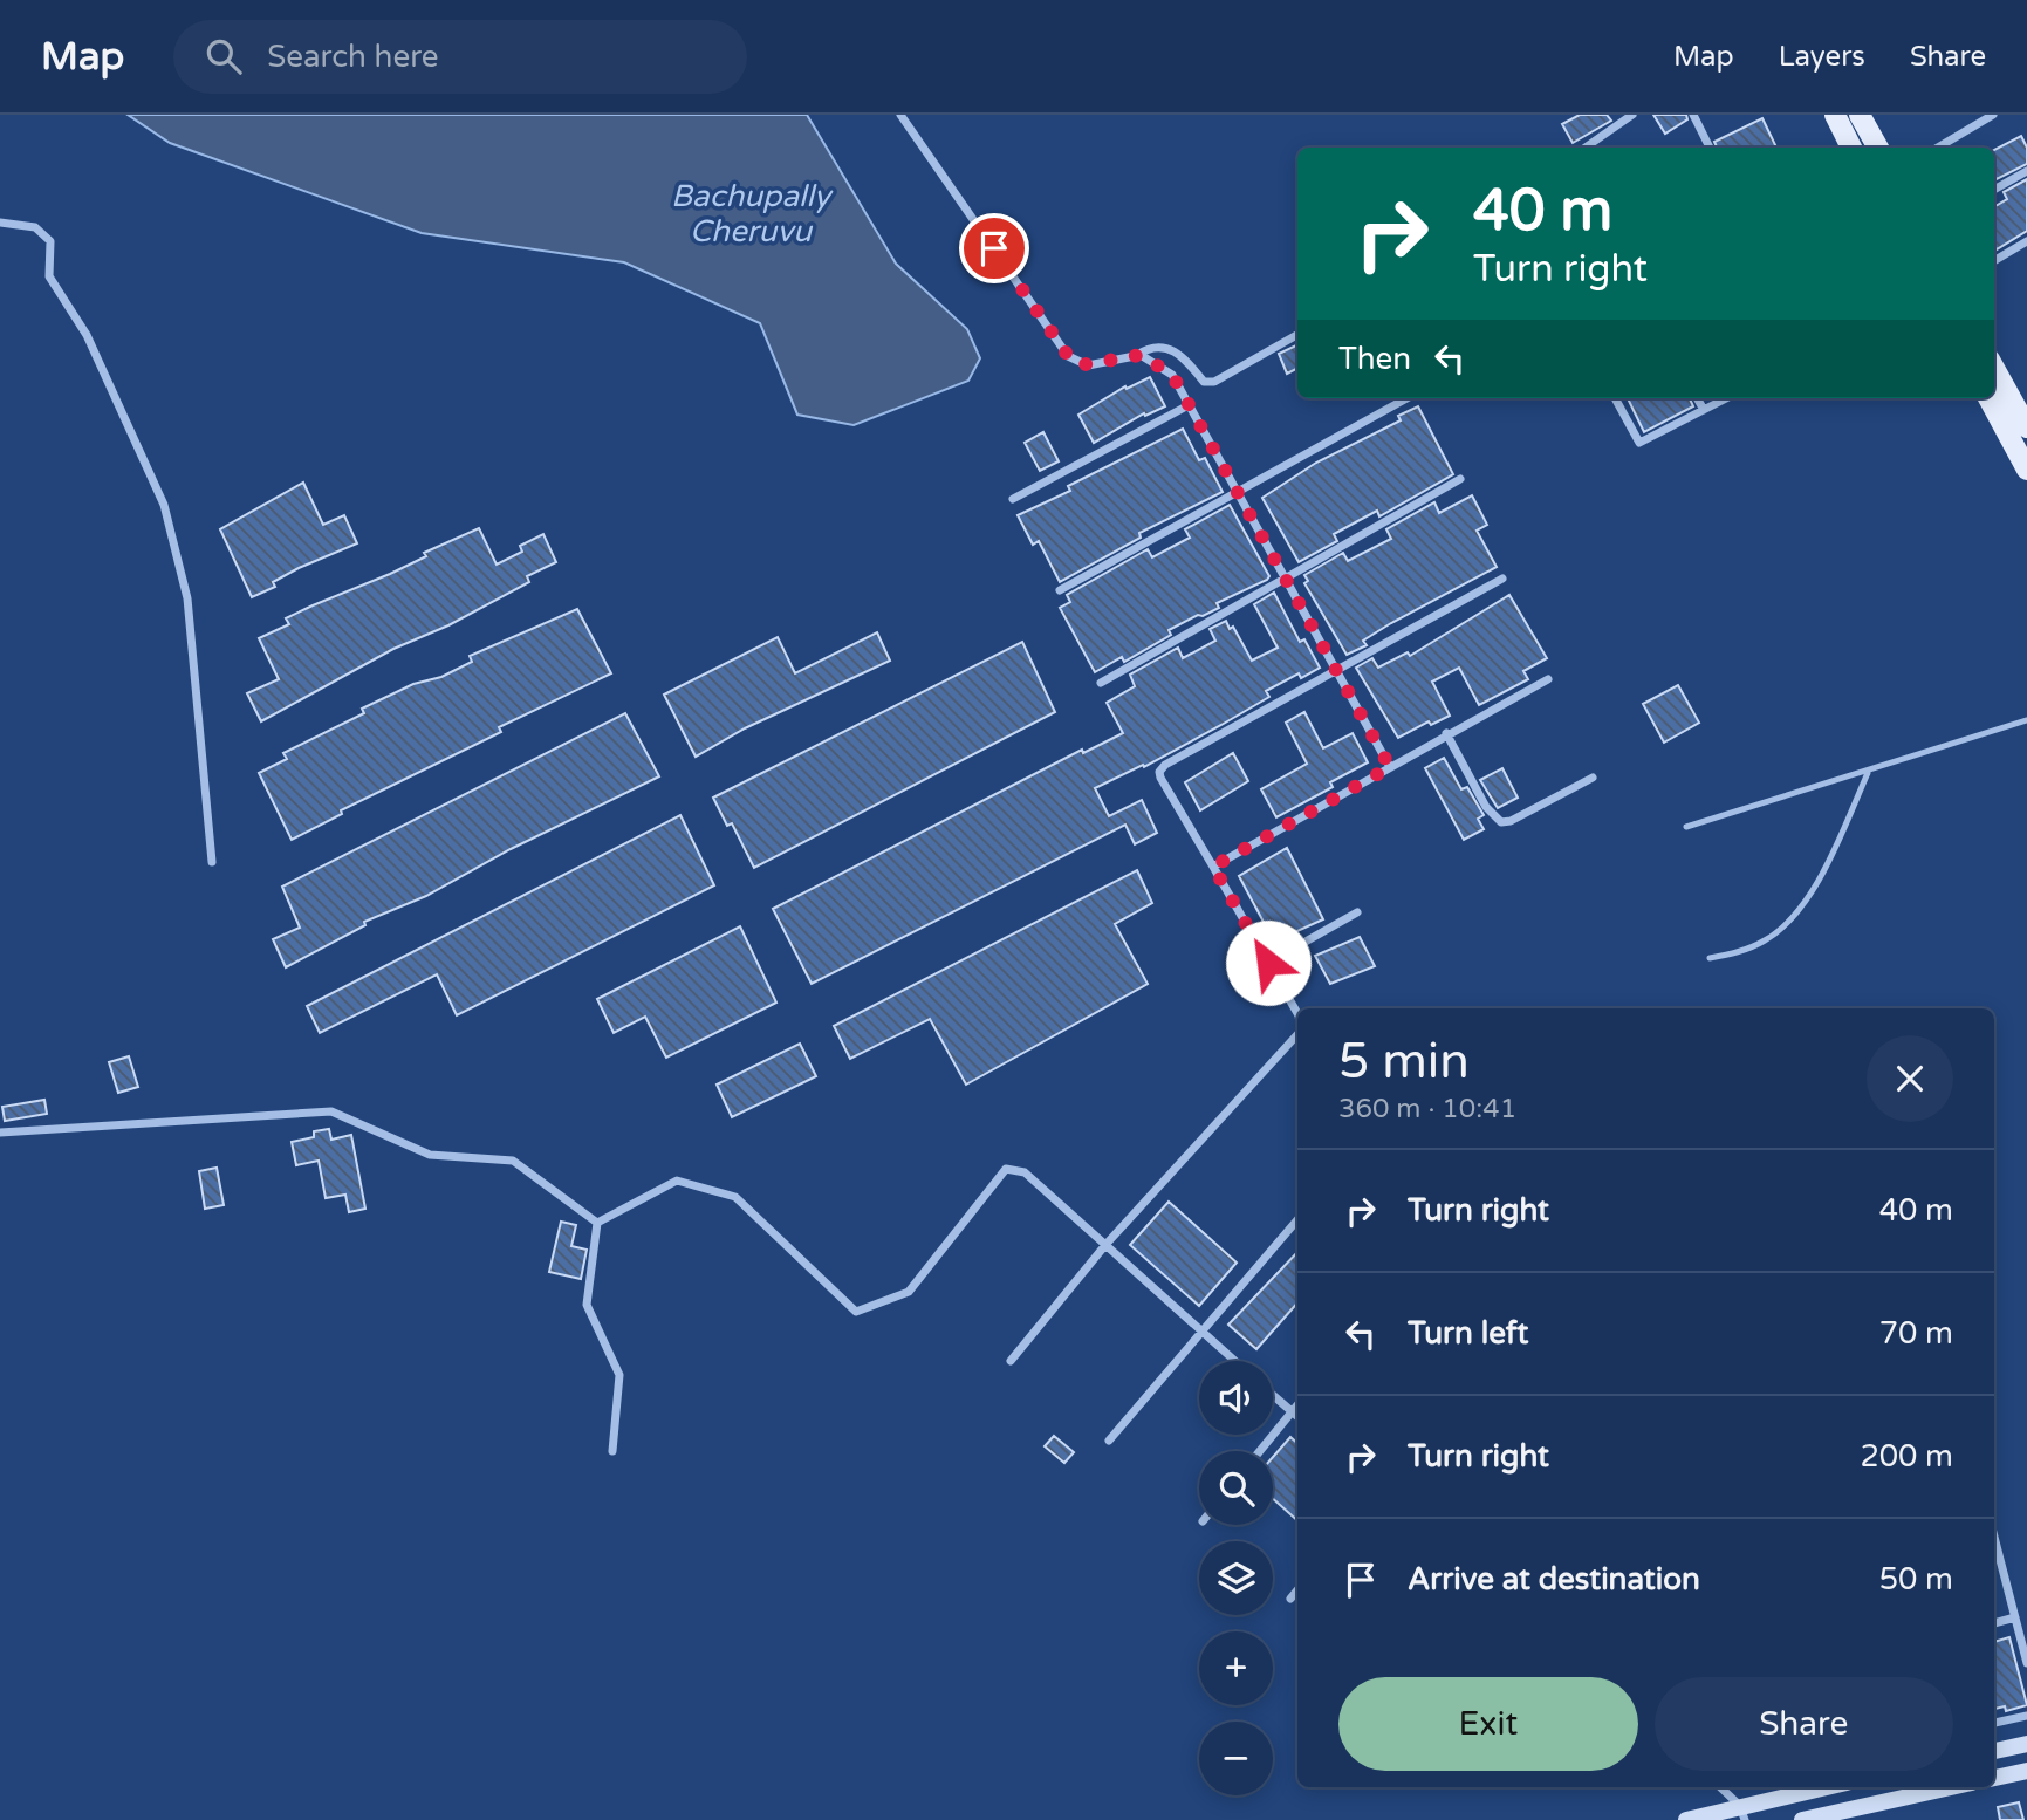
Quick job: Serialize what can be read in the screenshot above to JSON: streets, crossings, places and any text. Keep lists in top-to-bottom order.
{
  "water": ["Bachupally Cheruvu"],
  "page": {
    "header": "Map",
    "search": "Search here",
    "nav": ["Map", "Layers", "Share"],
    "turn": ["40 m", "Turn right"],
    "then": "Then",
    "heading": ["5 min", "360 m · 10:41"],
    "list": [
      {
        "name": "Turn right",
        "value": "40 m"
      },
      {
        "name": "Turn left",
        "value": "70 m"
      },
      {
        "name": "Turn right",
        "value": "200 m"
      },
      {
        "name": "Arrive at destination",
        "value": "50 m"
      }
    ],
    "map_buttons": ["+", "−"],
    "buttons": ["Exit", "Share"]
  }
}
